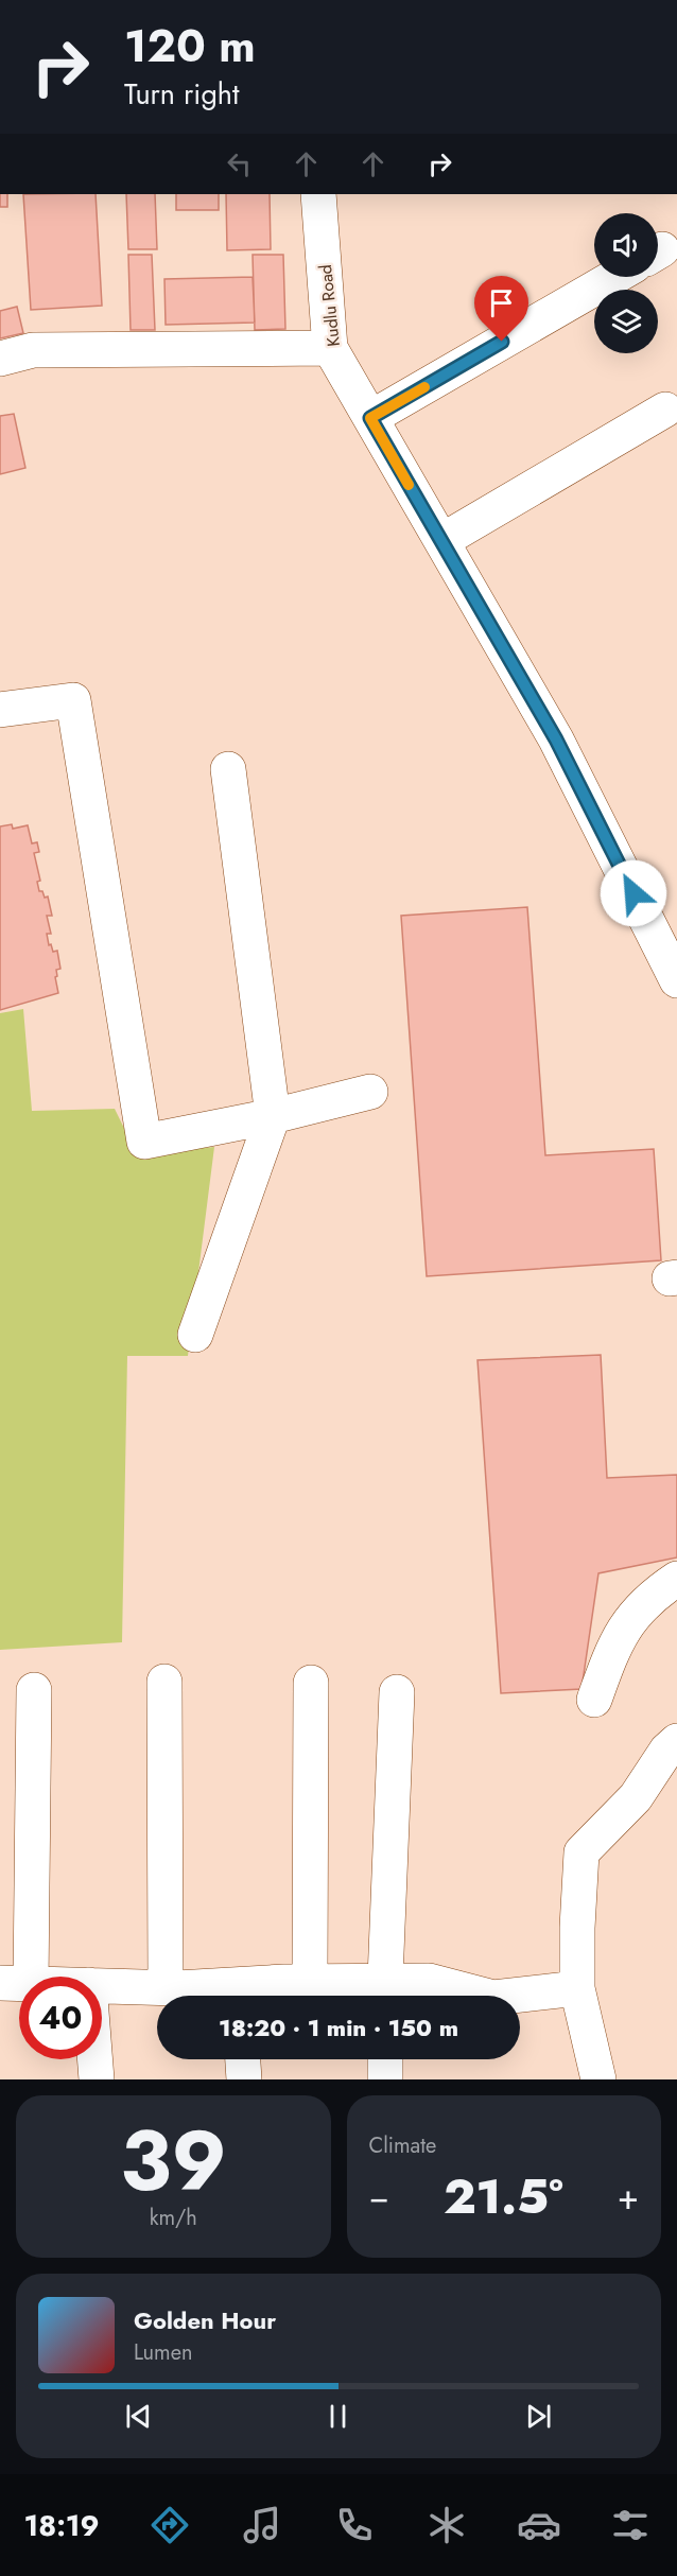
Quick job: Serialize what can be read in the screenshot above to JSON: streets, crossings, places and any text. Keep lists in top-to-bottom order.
{
  "streets": {
    "street": ["Kudlu Road"]
  },
  "page": {
    "turn": ["120 m", "Turn right"],
    "limit": "40",
    "trip": "18:20 · 1 min · 150 m",
    "tile": [
      ["39", "km/h"],
      "Climate"
    ],
    "heat": ["−", "21.5°", "+"],
    "song": ["Golden Hour", "Lumen"],
    "tabs": "18:19"
  }
}
